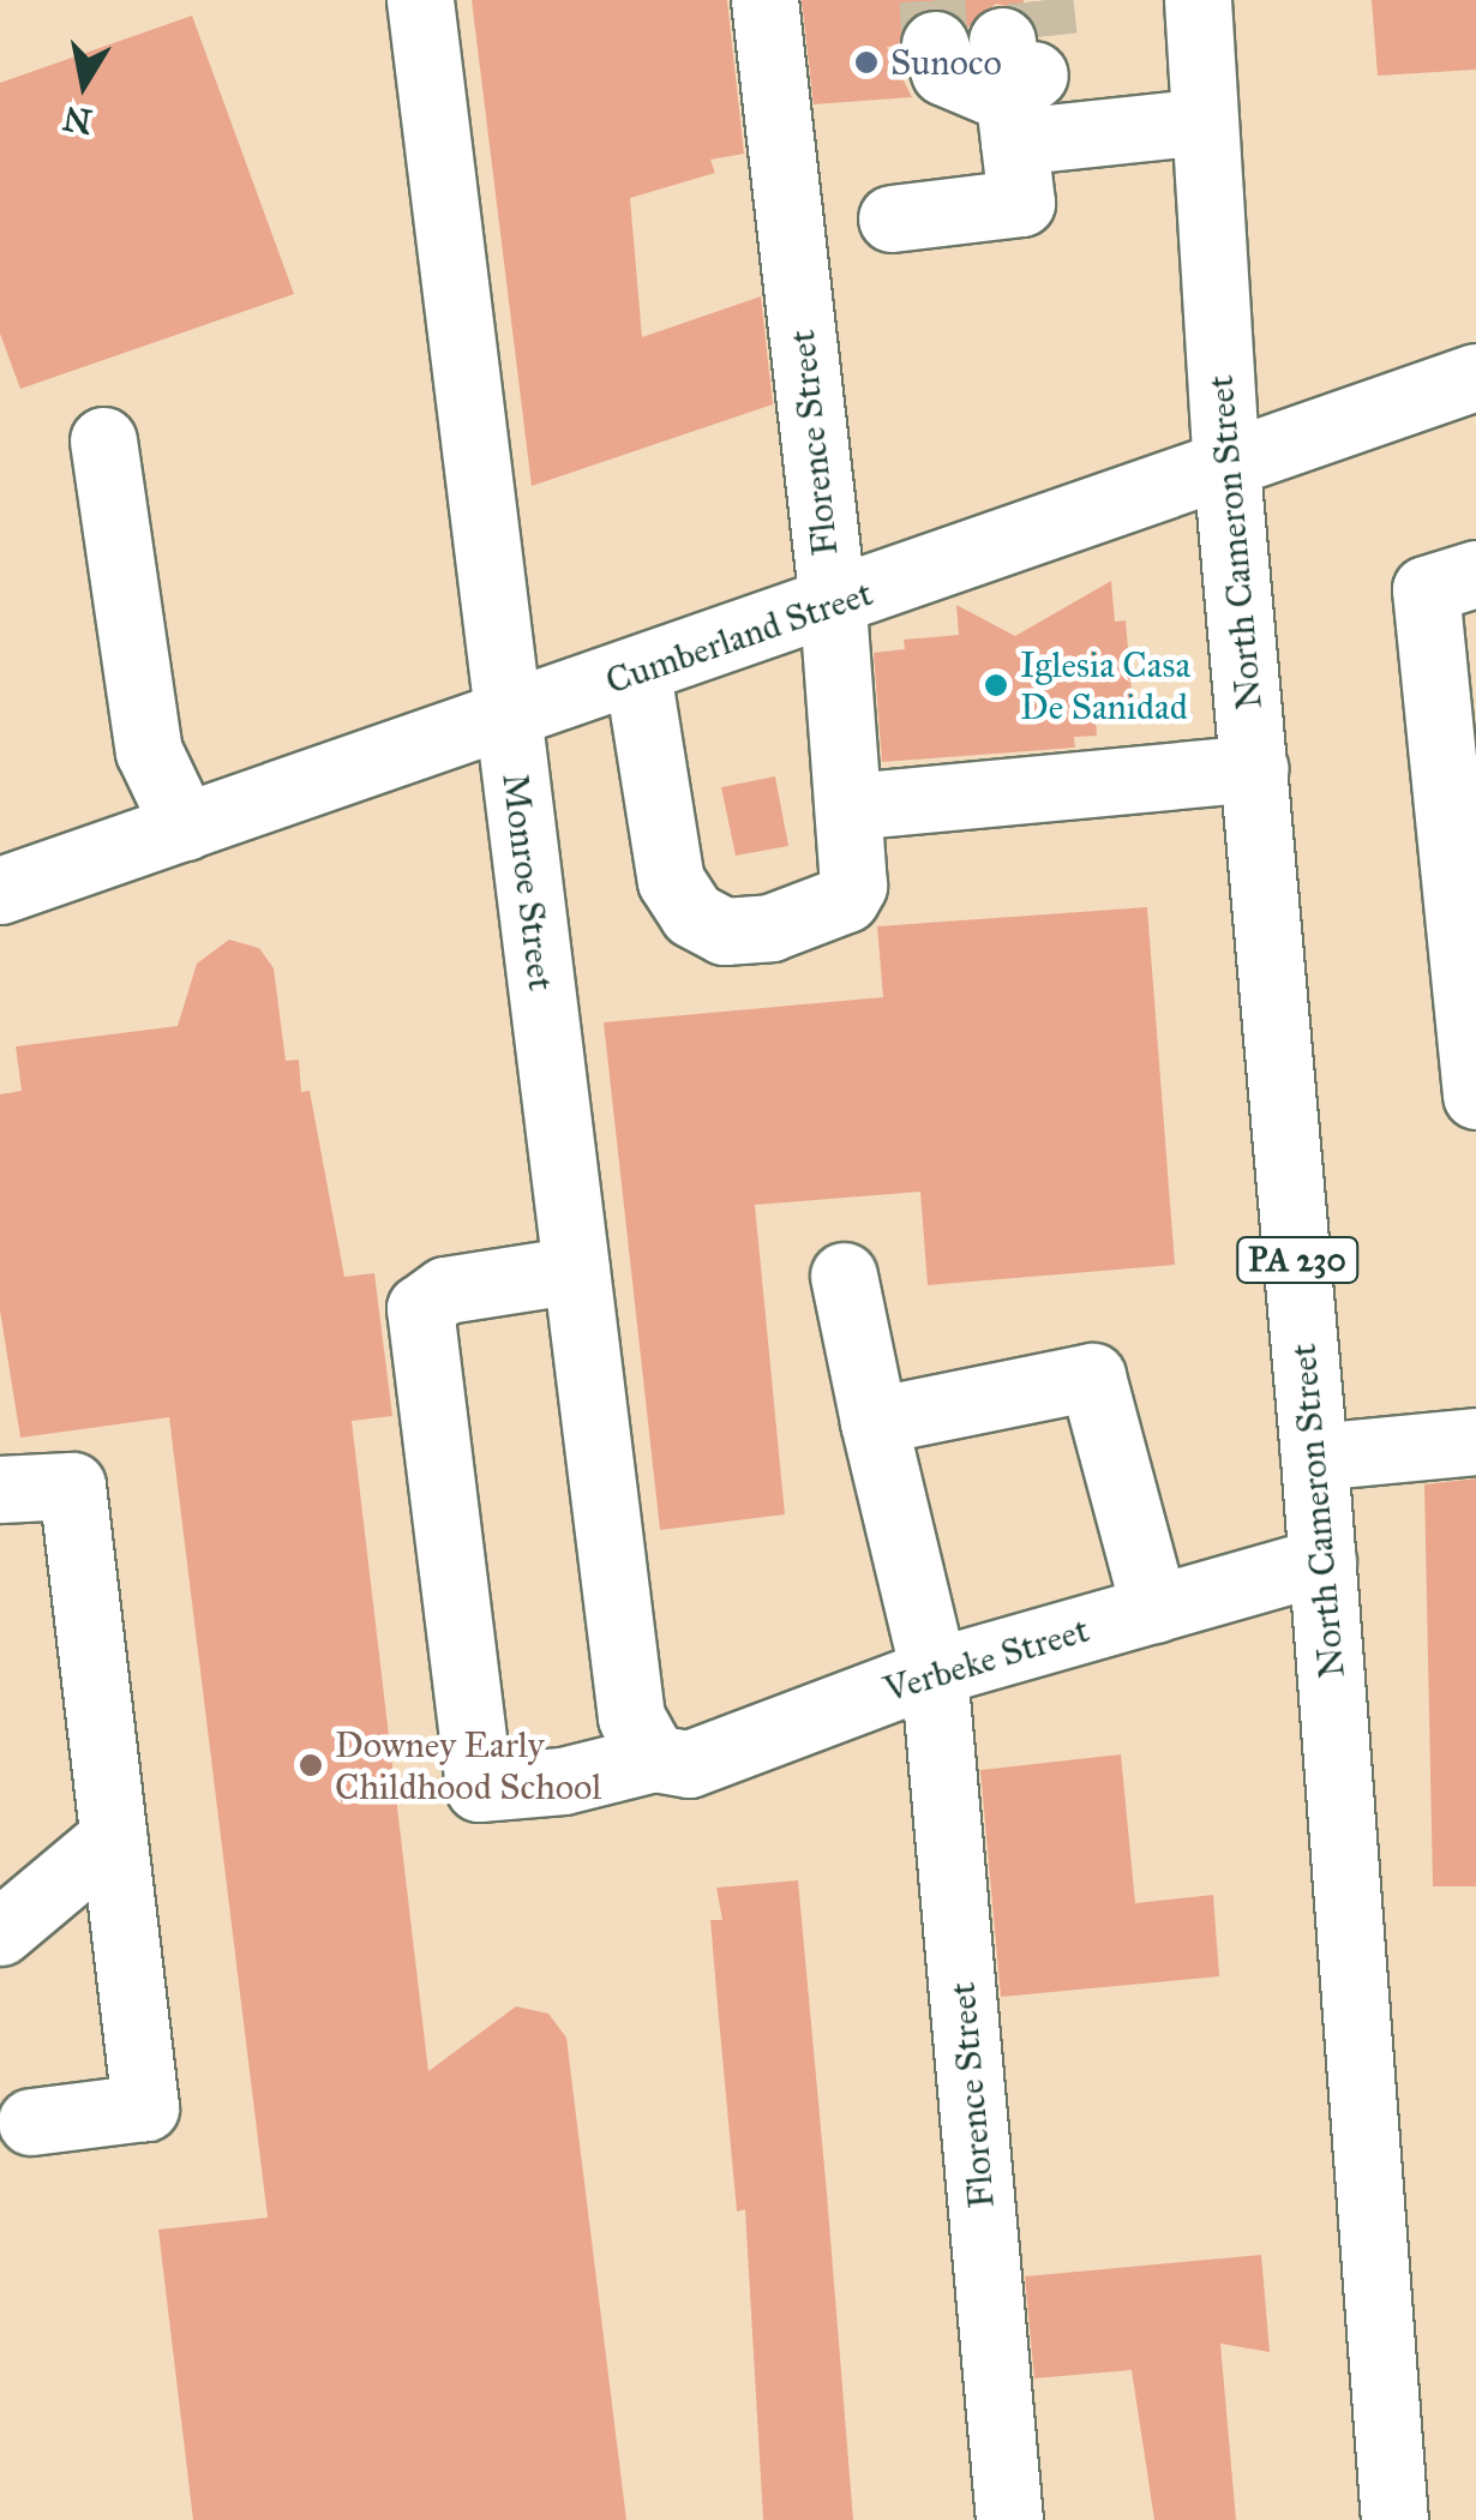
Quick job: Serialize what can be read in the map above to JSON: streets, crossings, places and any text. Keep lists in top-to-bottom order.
{
  "streets": {
    "main road": [
      "Florence Street",
      "North Cameron Street",
      "Cumberland Street",
      "Monroe Street",
      "PA 230",
      "Verbeke Street"
    ]
  },
  "crossings": [
    ["Florence Street", "Cumberland Street"],
    ["Florence Street", "Verbeke Street"],
    ["North Cameron Street", "Cumberland Street"],
    ["North Cameron Street", "Verbeke Street"],
    ["Cumberland Street", "Monroe Street"],
    ["Monroe Street", "Verbeke Street"]
  ],
  "places": ["Sunoco", "Iglesia Casa De Sanidad", "Downey Early Childhood School"],
  "north": "bottom"
}
